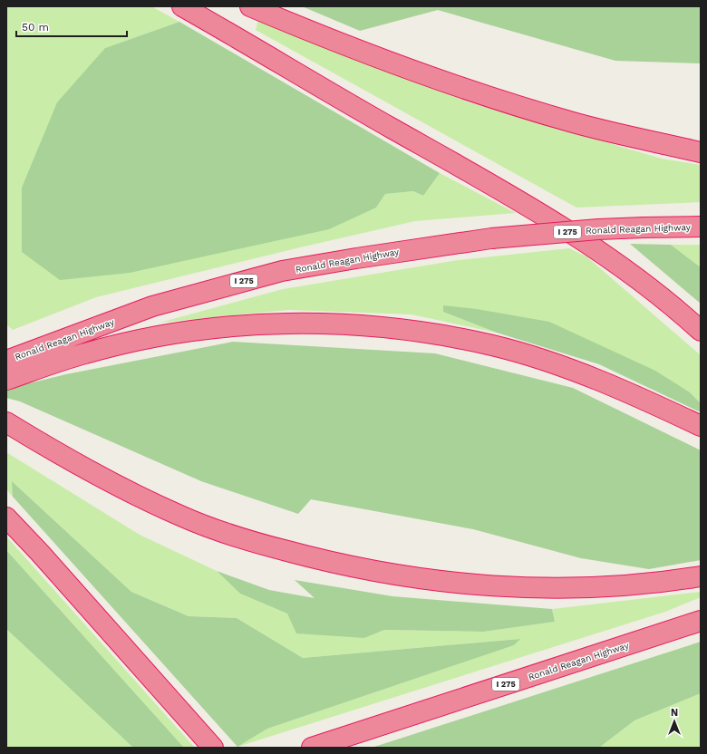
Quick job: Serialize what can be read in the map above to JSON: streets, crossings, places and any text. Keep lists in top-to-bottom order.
{
  "streets": {
    "highway": ["Ronald Reagan Highway", "I 275"]
  },
  "scale_bar": "50 m",
  "north": "top"
}
